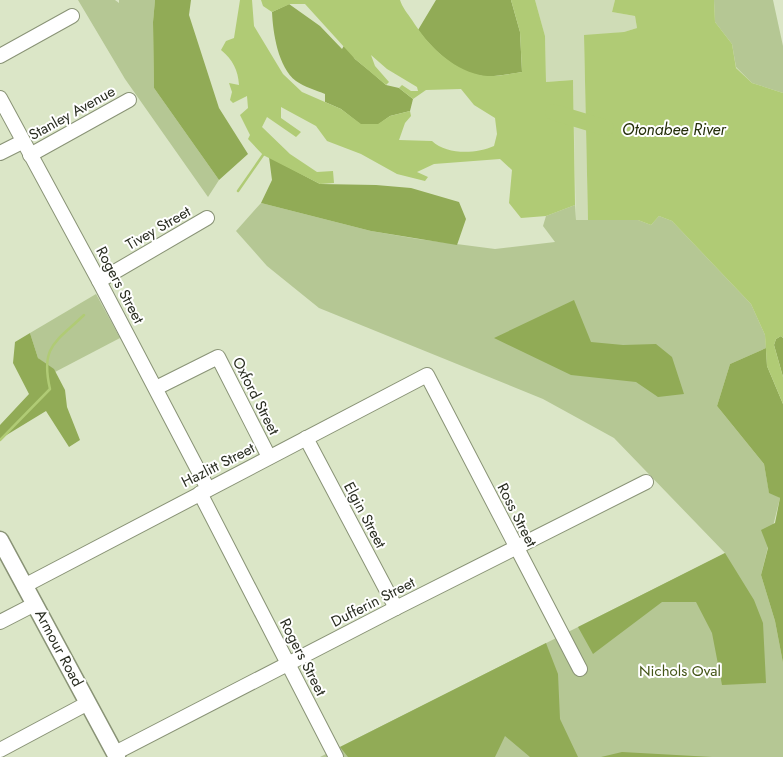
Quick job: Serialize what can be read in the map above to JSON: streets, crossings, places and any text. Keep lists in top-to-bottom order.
{
  "streets": {
    "main road": ["Armour Road"],
    "street": [
      "Stanley Avenue",
      "Tivey Street",
      "Rogers Street",
      "Oxford Street",
      "Hazlitt Street",
      "Elgin Street",
      "Ross Street",
      "Dufferin Street"
    ]
  },
  "crossings": [
    ["Stanley Avenue", "Rogers Street"],
    ["Tivey Street", "Rogers Street"],
    ["Rogers Street", "Oxford Street"],
    ["Rogers Street", "Hazlitt Street"],
    ["Rogers Street", "Dufferin Street"],
    ["Oxford Street", "Hazlitt Street"],
    ["Hazlitt Street", "Elgin Street"],
    ["Hazlitt Street", "Ross Street"],
    ["Hazlitt Street", "Armour Road"],
    ["Elgin Street", "Dufferin Street"],
    ["Ross Street", "Dufferin Street"],
    ["Dufferin Street", "Armour Road"]
  ],
  "water": ["Otonabee River"],
  "parks": ["Nichols Oval"]
}
